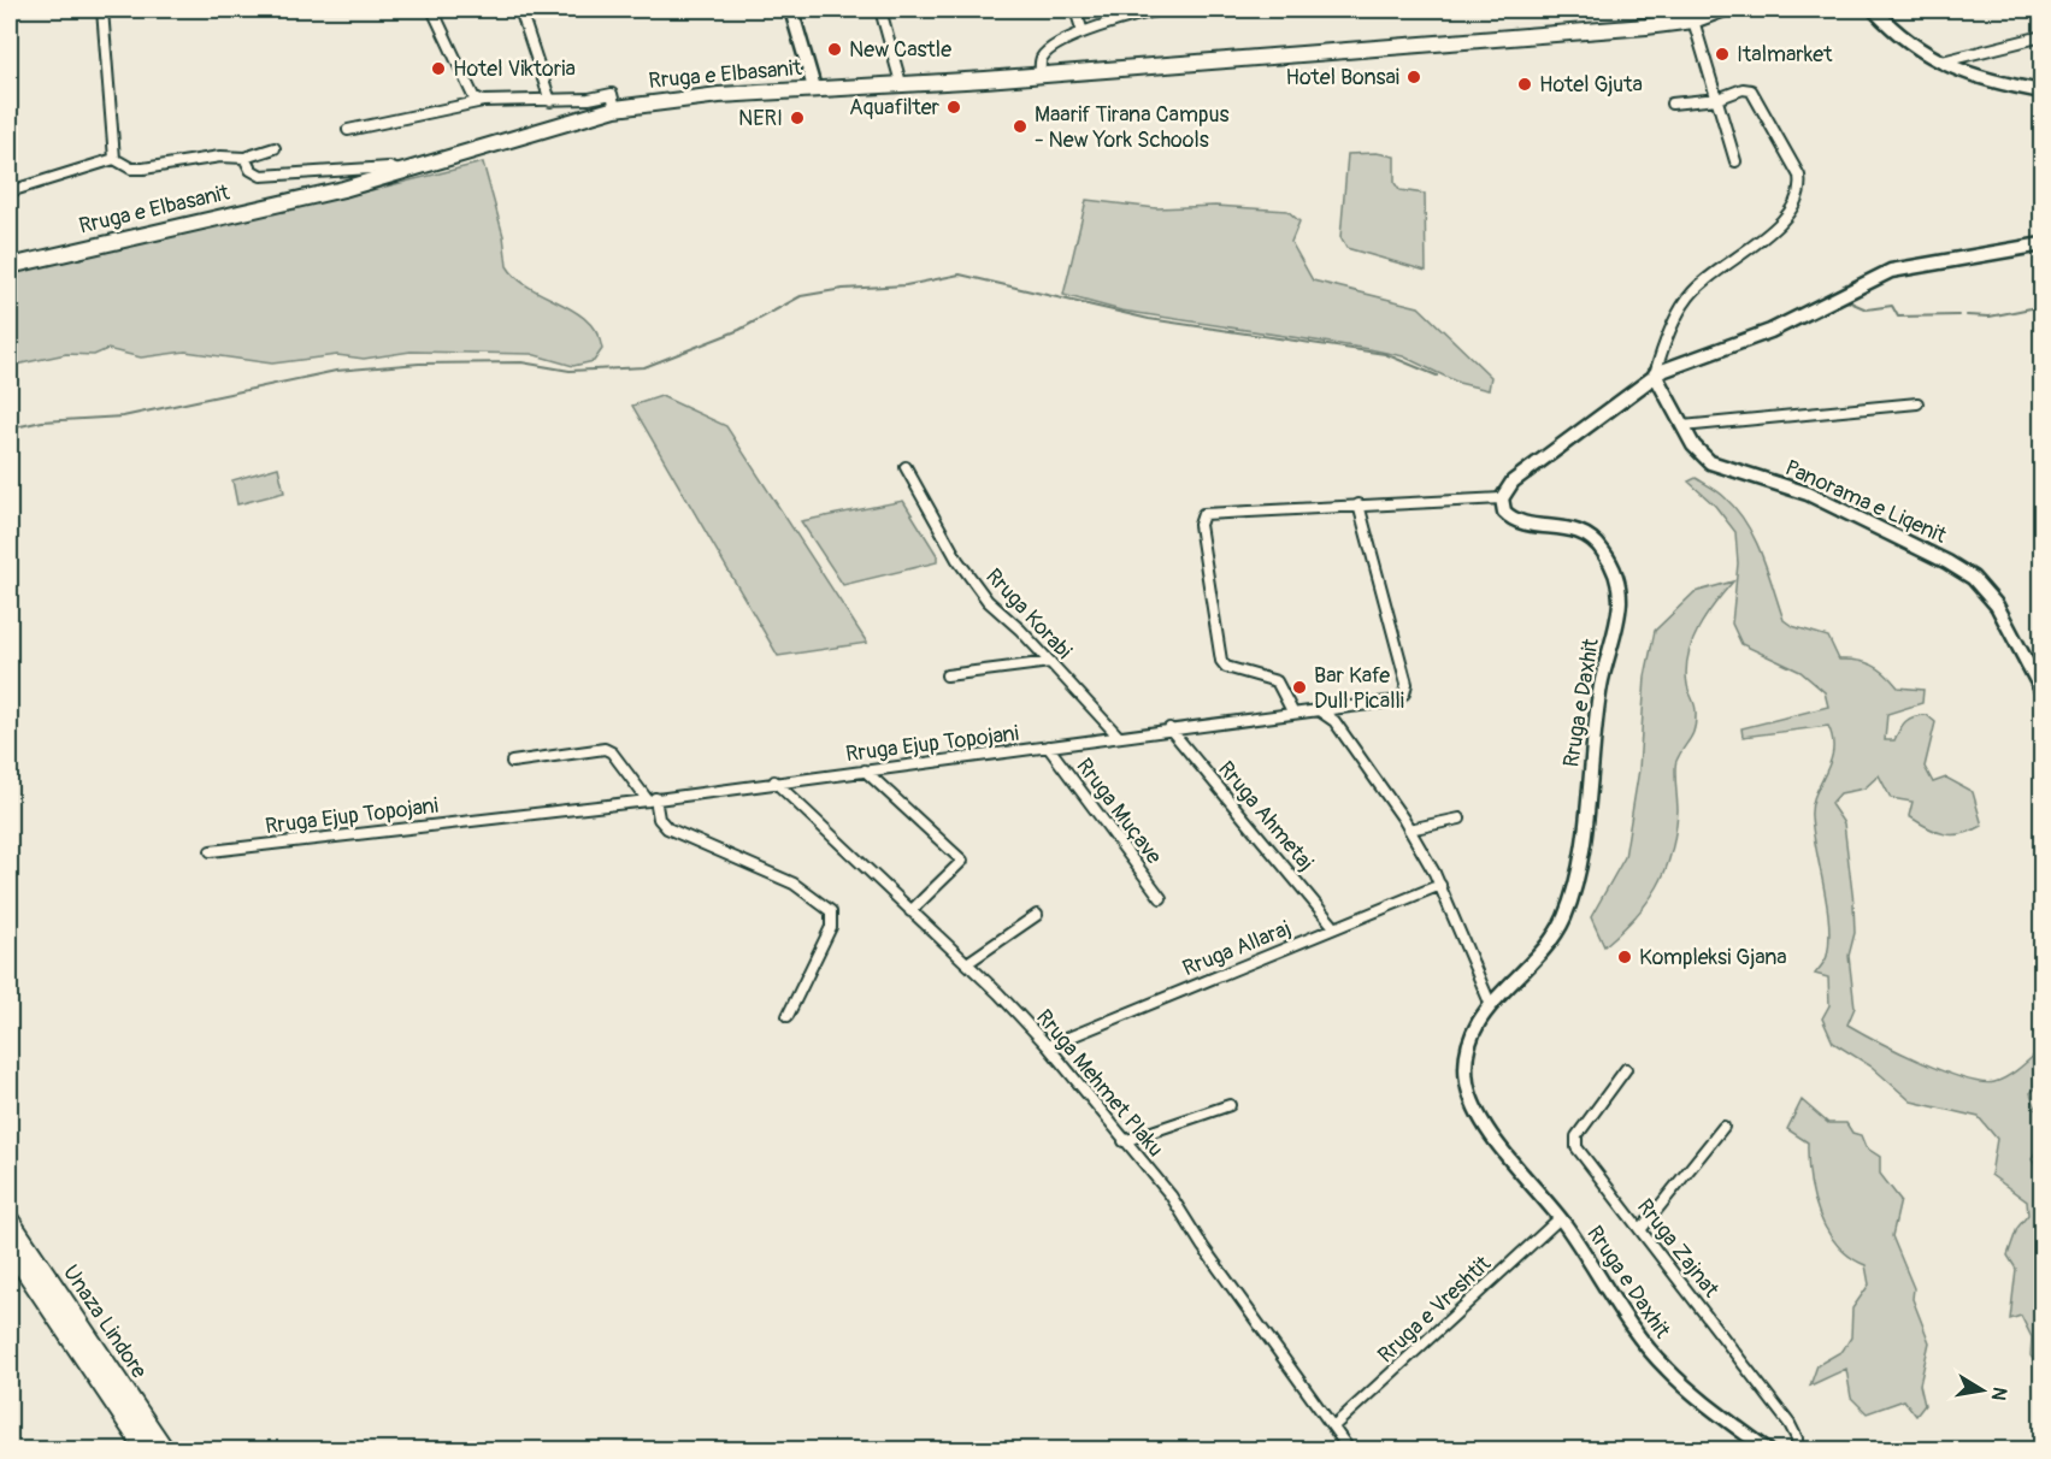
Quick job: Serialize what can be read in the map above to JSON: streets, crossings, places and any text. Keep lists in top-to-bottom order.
{
  "streets": {
    "highway": ["Unaza Lindore"],
    "main road": ["Rruga e Elbasanit"],
    "street": [
      "Panorama e Liqenit",
      "Rruga Korabi",
      "Rruga e Daxhit",
      "Rruga Ejup Topojani",
      "Rruga Muçave",
      "Rruga Ahmetaj",
      "Rruga Allaraj",
      "Rruga Mehmet Plaku",
      "Rruga Zajnat",
      "Rruga e Vreshtit"
    ]
  },
  "crossings": [
    ["Rruga Korabi", "Rruga Ejup Topojani"],
    ["Rruga e Daxhit", "Rruga e Vreshtit"],
    ["Rruga Ejup Topojani", "Rruga Muçave"],
    ["Rruga Ejup Topojani", "Rruga Ahmetaj"],
    ["Rruga Ejup Topojani", "Rruga Mehmet Plaku"],
    ["Rruga Ahmetaj", "Rruga Allaraj"],
    ["Rruga Allaraj", "Rruga Mehmet Plaku"],
    ["Rruga Mehmet Plaku", "Rruga e Vreshtit"]
  ],
  "places": [
    "New Castle",
    "Italmarket",
    "Hotel Viktoria",
    "Hotel Bonsai",
    "Hotel Gjuta",
    "Aquafilter",
    "NERI",
    "Maarif Tirana Campus - New York Schools",
    "Bar Kafe Dull Picalli",
    "Kompleksi Gjana"
  ],
  "north": "right"
}
